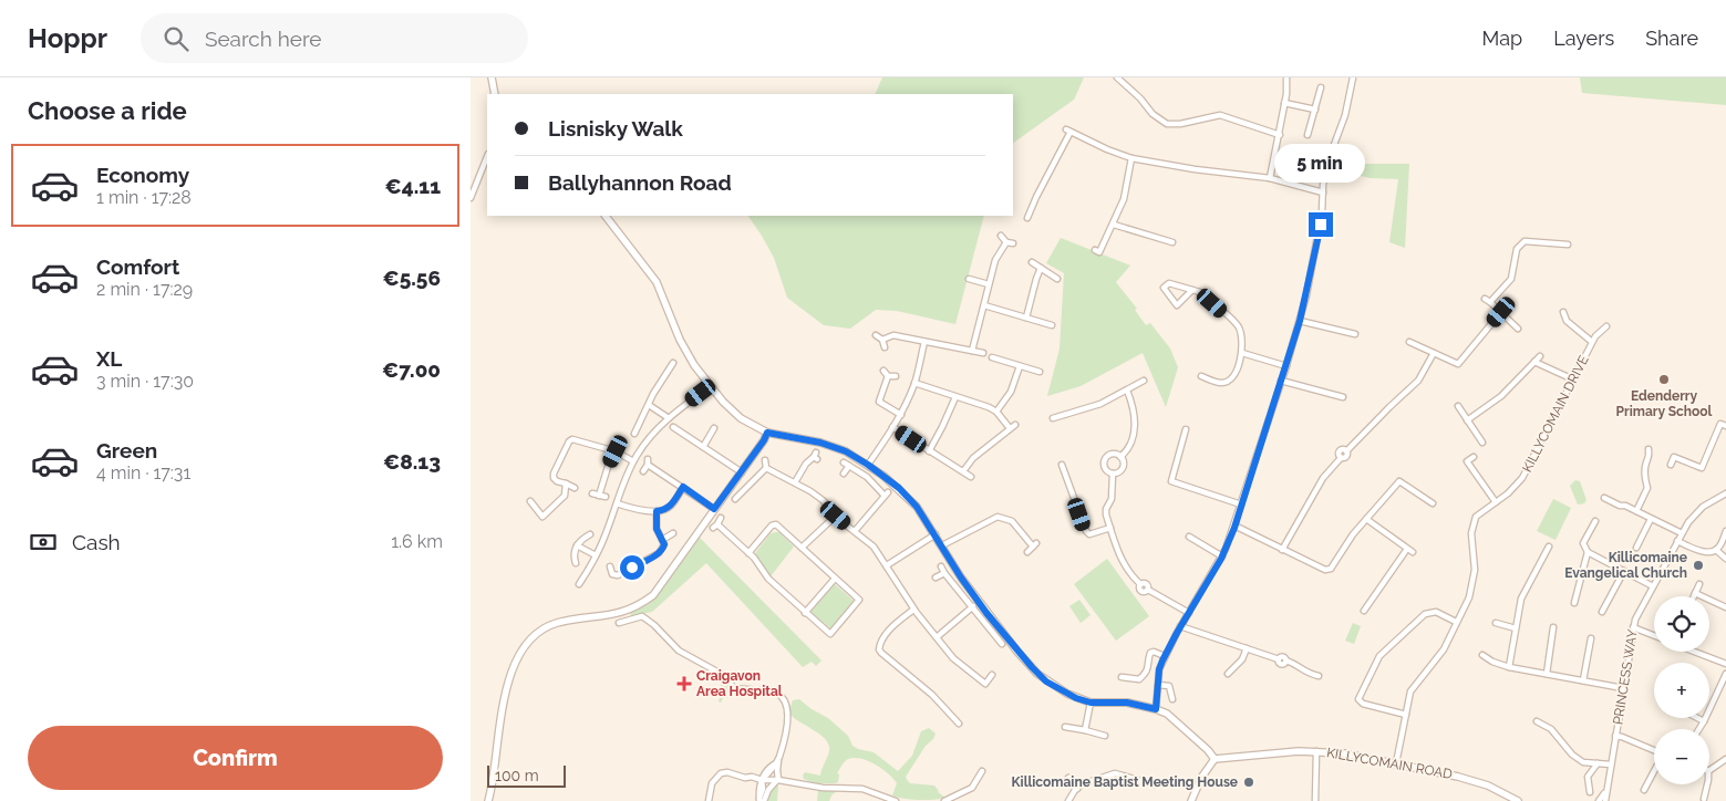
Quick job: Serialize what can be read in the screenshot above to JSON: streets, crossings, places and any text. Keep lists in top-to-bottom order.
{
  "streets": {
    "street": ["KILLYCOMAIN DRIVE", "PRINCESS WAY", "KILLYCOMAIN ROAD"]
  },
  "crossings": [
    ["KILLYCOMAIN DRIVE", "KILLYCOMAIN ROAD"]
  ],
  "places": {
    "other": ["Edenderry Primary School", "Killicomaine Evangelical Church", "Killicomaine Baptist Meeting House"],
    "health": ["Craigavon Area Hospital"]
  },
  "scale_bar": "100 m",
  "page": {
    "header": "Hoppr",
    "search": "Search here",
    "nav": ["Map", "Layers", "Share"],
    "heading": "Choose a ride",
    "banner": ["Lisnisky Walk", "Ballyhannon Road"],
    "list": [
      {
        "name": "Economy",
        "note": "1 min · 17:28",
        "value": "€4.11"
      },
      {
        "name": "Comfort",
        "note": "2 min · 17:29",
        "value": "€5.56"
      },
      {
        "name": "XL",
        "note": "3 min · 17:30",
        "value": "€7.00"
      },
      {
        "name": "Green",
        "note": "4 min · 17:31",
        "value": "€8.13"
      }
    ],
    "bubble": "5 min",
    "pay": ["Cash", "1.6 km"],
    "map_buttons": ["+", "−"],
    "buttons": "Confirm",
    "scale": "100 m"
  }
}
